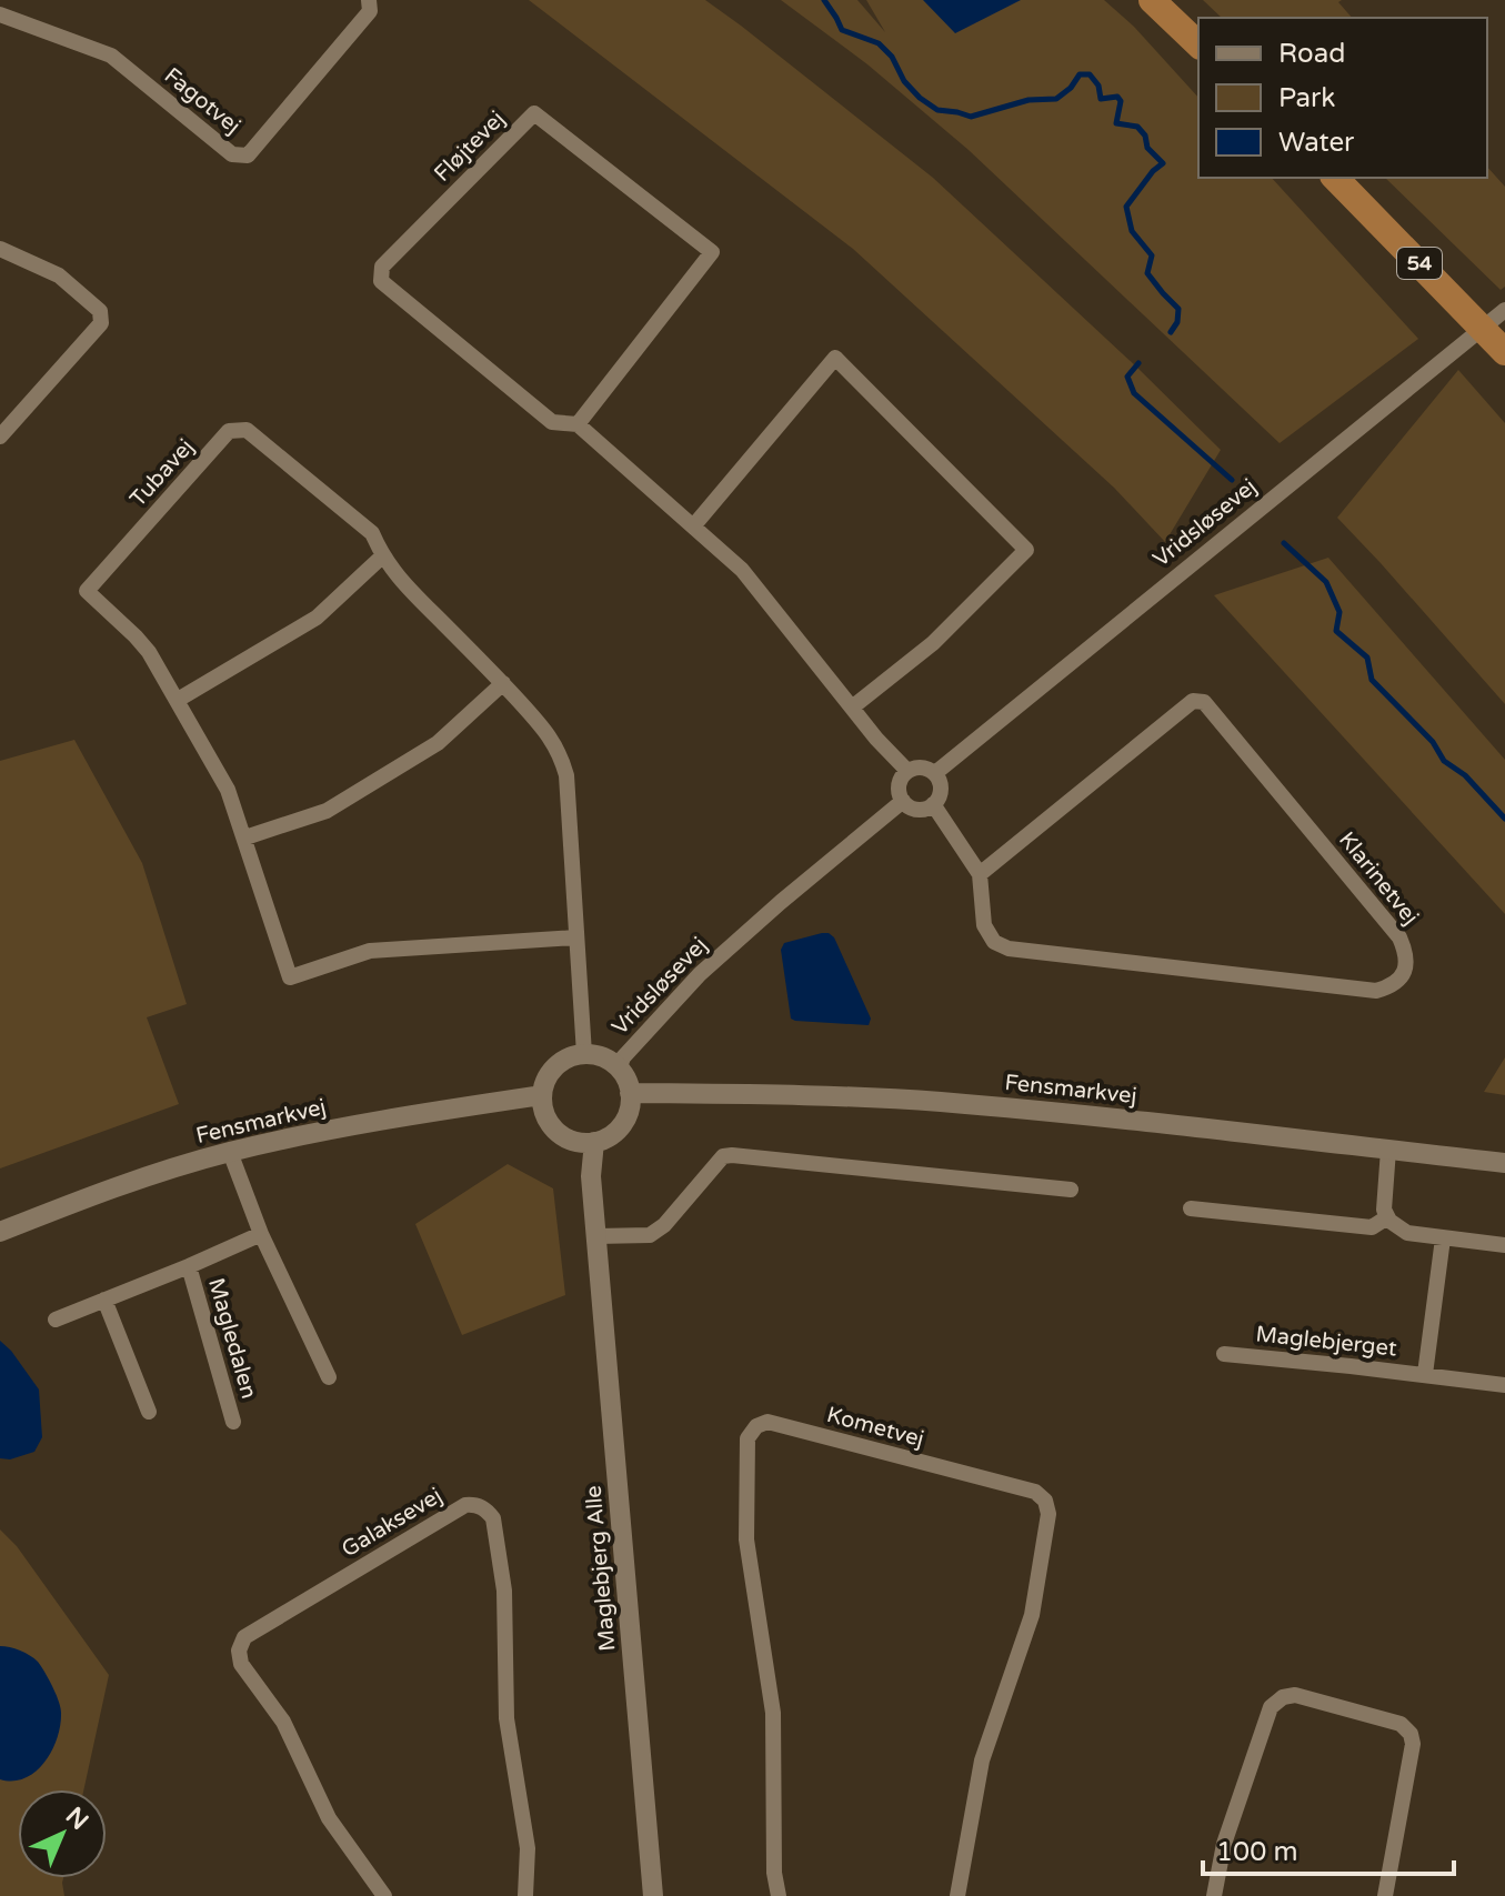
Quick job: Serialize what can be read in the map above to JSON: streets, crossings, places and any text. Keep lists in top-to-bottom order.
{
  "streets": {
    "highway": ["54"],
    "street": [
      "Fagotvej",
      "Fløjtevej",
      "Tubavej",
      "Vridsløsevej",
      "Klarinetvej",
      "Fensmarkvej",
      "Magledalen",
      "Maglebjerget",
      "Kometvej",
      "Galaksevej",
      "Maglebjerg Alle"
    ]
  },
  "crossings": [
    ["Fløjtevej", "Vridsløsevej"],
    ["Fløjtevej", "Klarinetvej"],
    ["Tubavej", "Vridsløsevej"],
    ["Tubavej", "Fensmarkvej"],
    ["Tubavej", "Maglebjerg Alle"],
    ["Vridsløsevej", "Klarinetvej"],
    ["Vridsløsevej", "Fensmarkvej"],
    ["Vridsløsevej", "Maglebjerg Alle"],
    ["Fensmarkvej", "Maglebjerg Alle"]
  ],
  "legend": ["Road", "Park", "Water"],
  "scale_bar": "100 m",
  "north": "top right"
}
